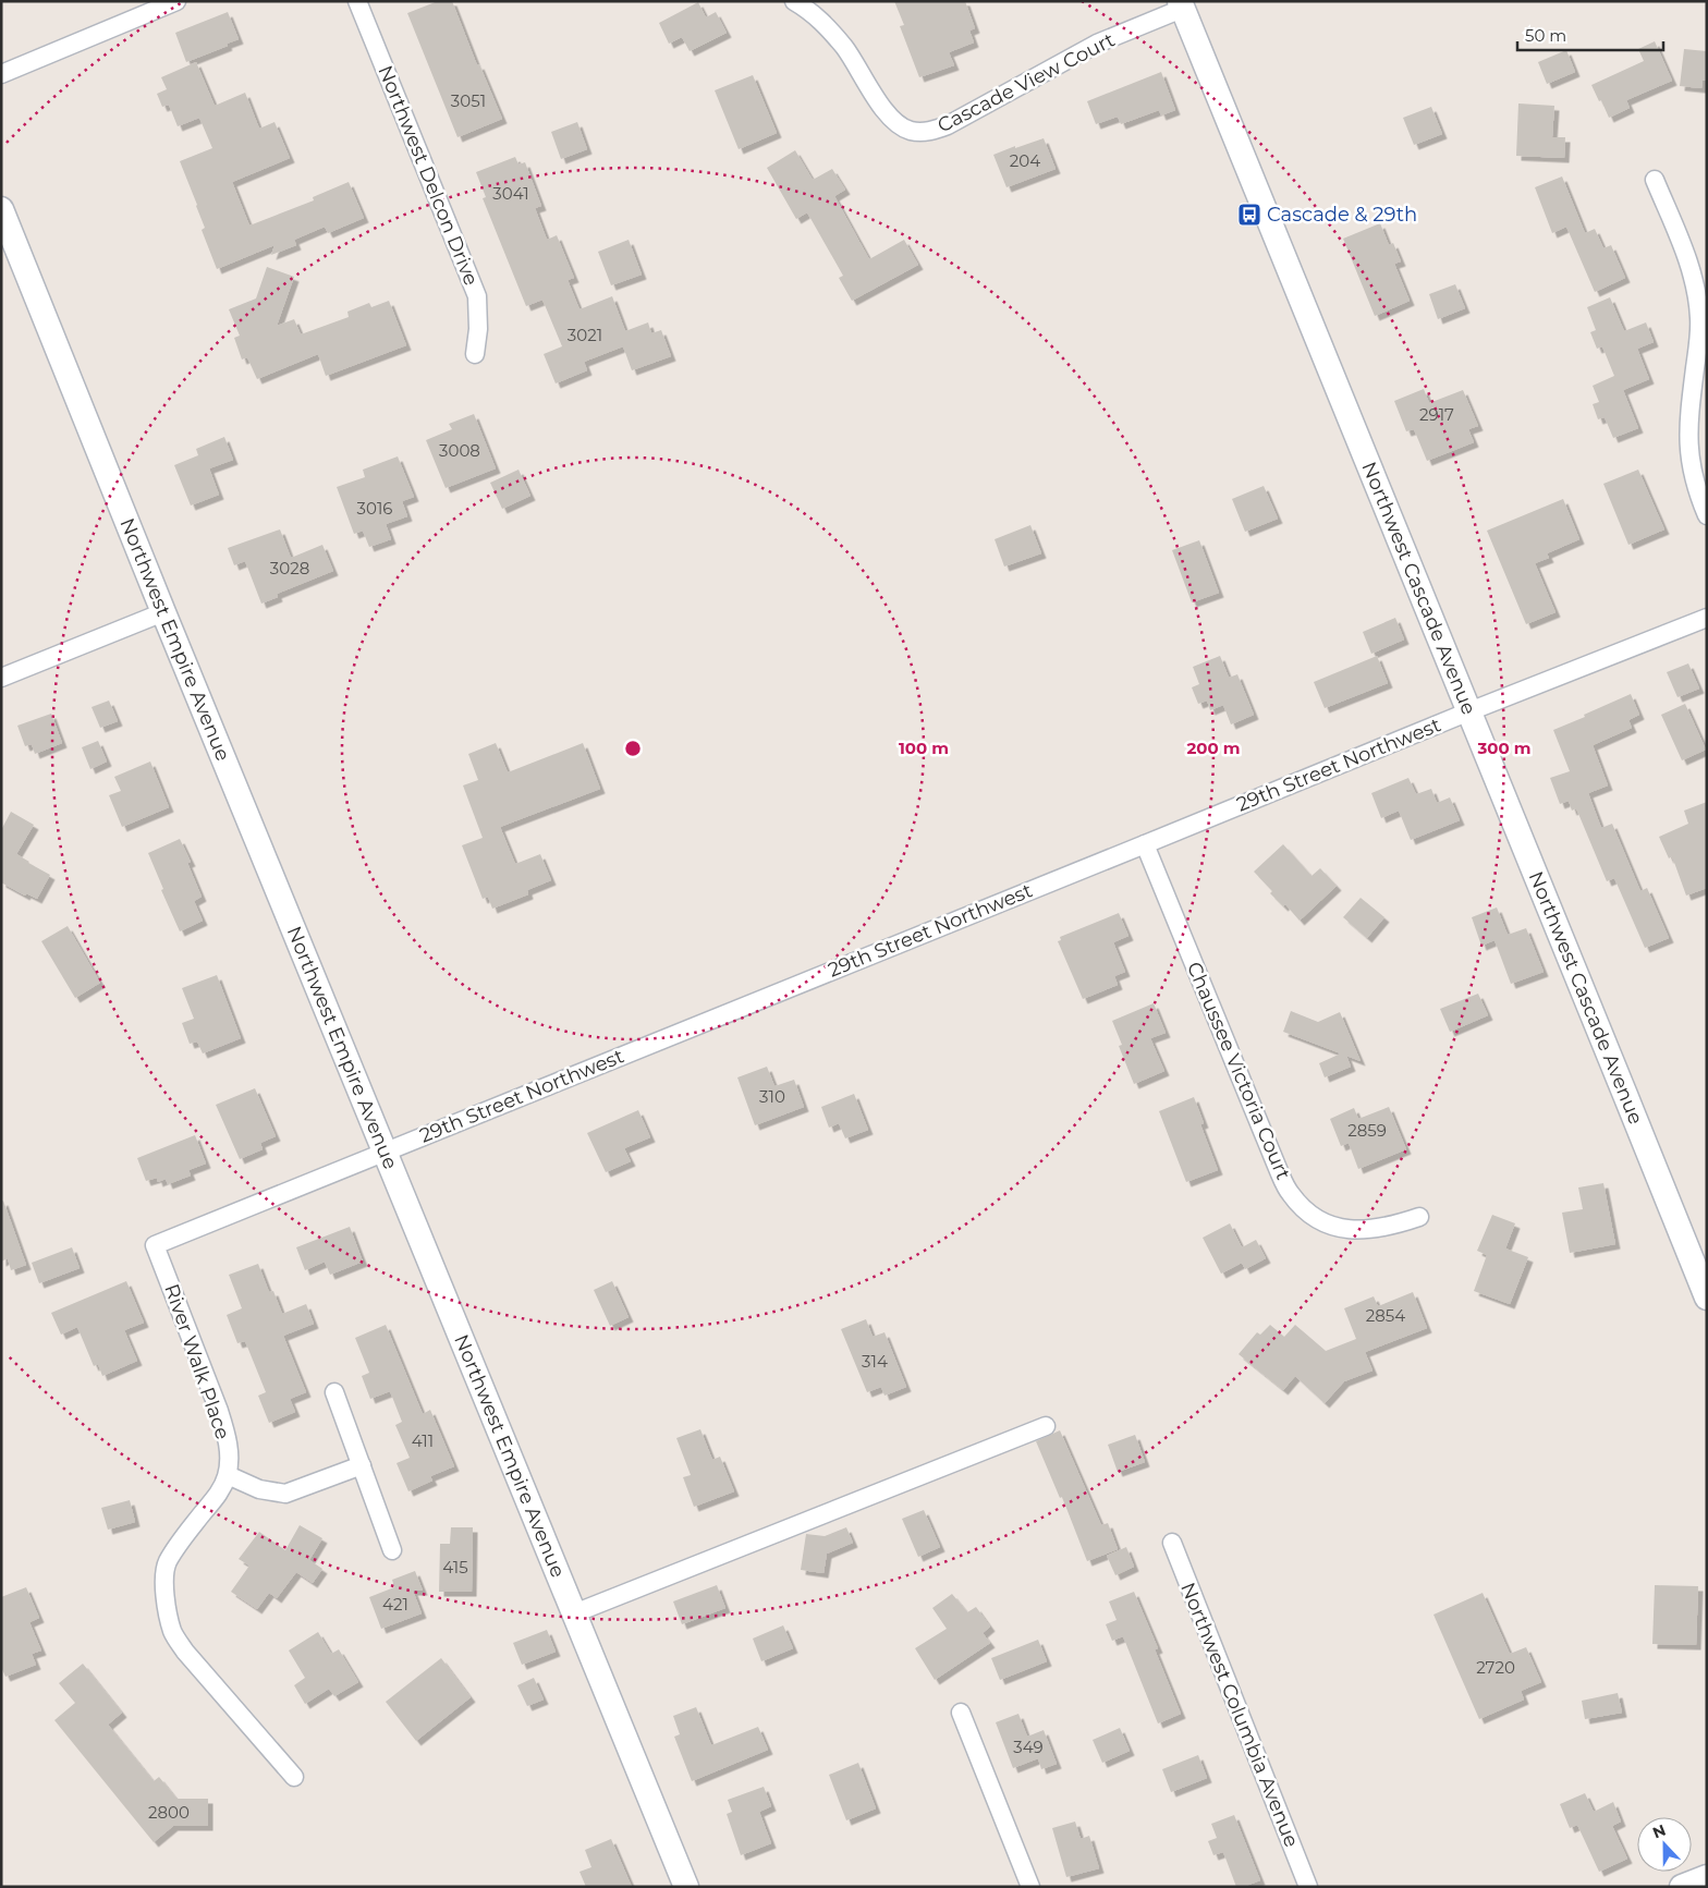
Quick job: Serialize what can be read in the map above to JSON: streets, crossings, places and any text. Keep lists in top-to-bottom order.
{
  "streets": {
    "street": [
      "Cascade View Court",
      "Northwest Delcon Drive",
      "Northwest Cascade Avenue",
      "Northwest Empire Avenue",
      "29th Street Northwest",
      "Chaussee Victoria Court",
      "River Walk Place",
      "Northwest Columbia Avenue"
    ]
  },
  "crossings": [
    ["Cascade View Court", "Northwest Cascade Avenue"],
    ["Northwest Cascade Avenue", "29th Street Northwest"],
    ["Northwest Empire Avenue", "29th Street Northwest"],
    ["29th Street Northwest", "Chaussee Victoria Court"],
    ["29th Street Northwest", "River Walk Place"]
  ],
  "places": {
    "bus stop": ["Cascade & 29th"]
  },
  "house_numbers": [
    "3051",
    "204",
    "3041",
    "3021",
    "2917",
    "3008",
    "3016",
    "3028",
    "310",
    "2859",
    "2854",
    "314",
    "411",
    "415",
    "421",
    "2720",
    "349",
    "2800"
  ],
  "scale_bar": "50 m",
  "north": "top",
  "rings": ["100 m", "200 m", "300 m"]
}
